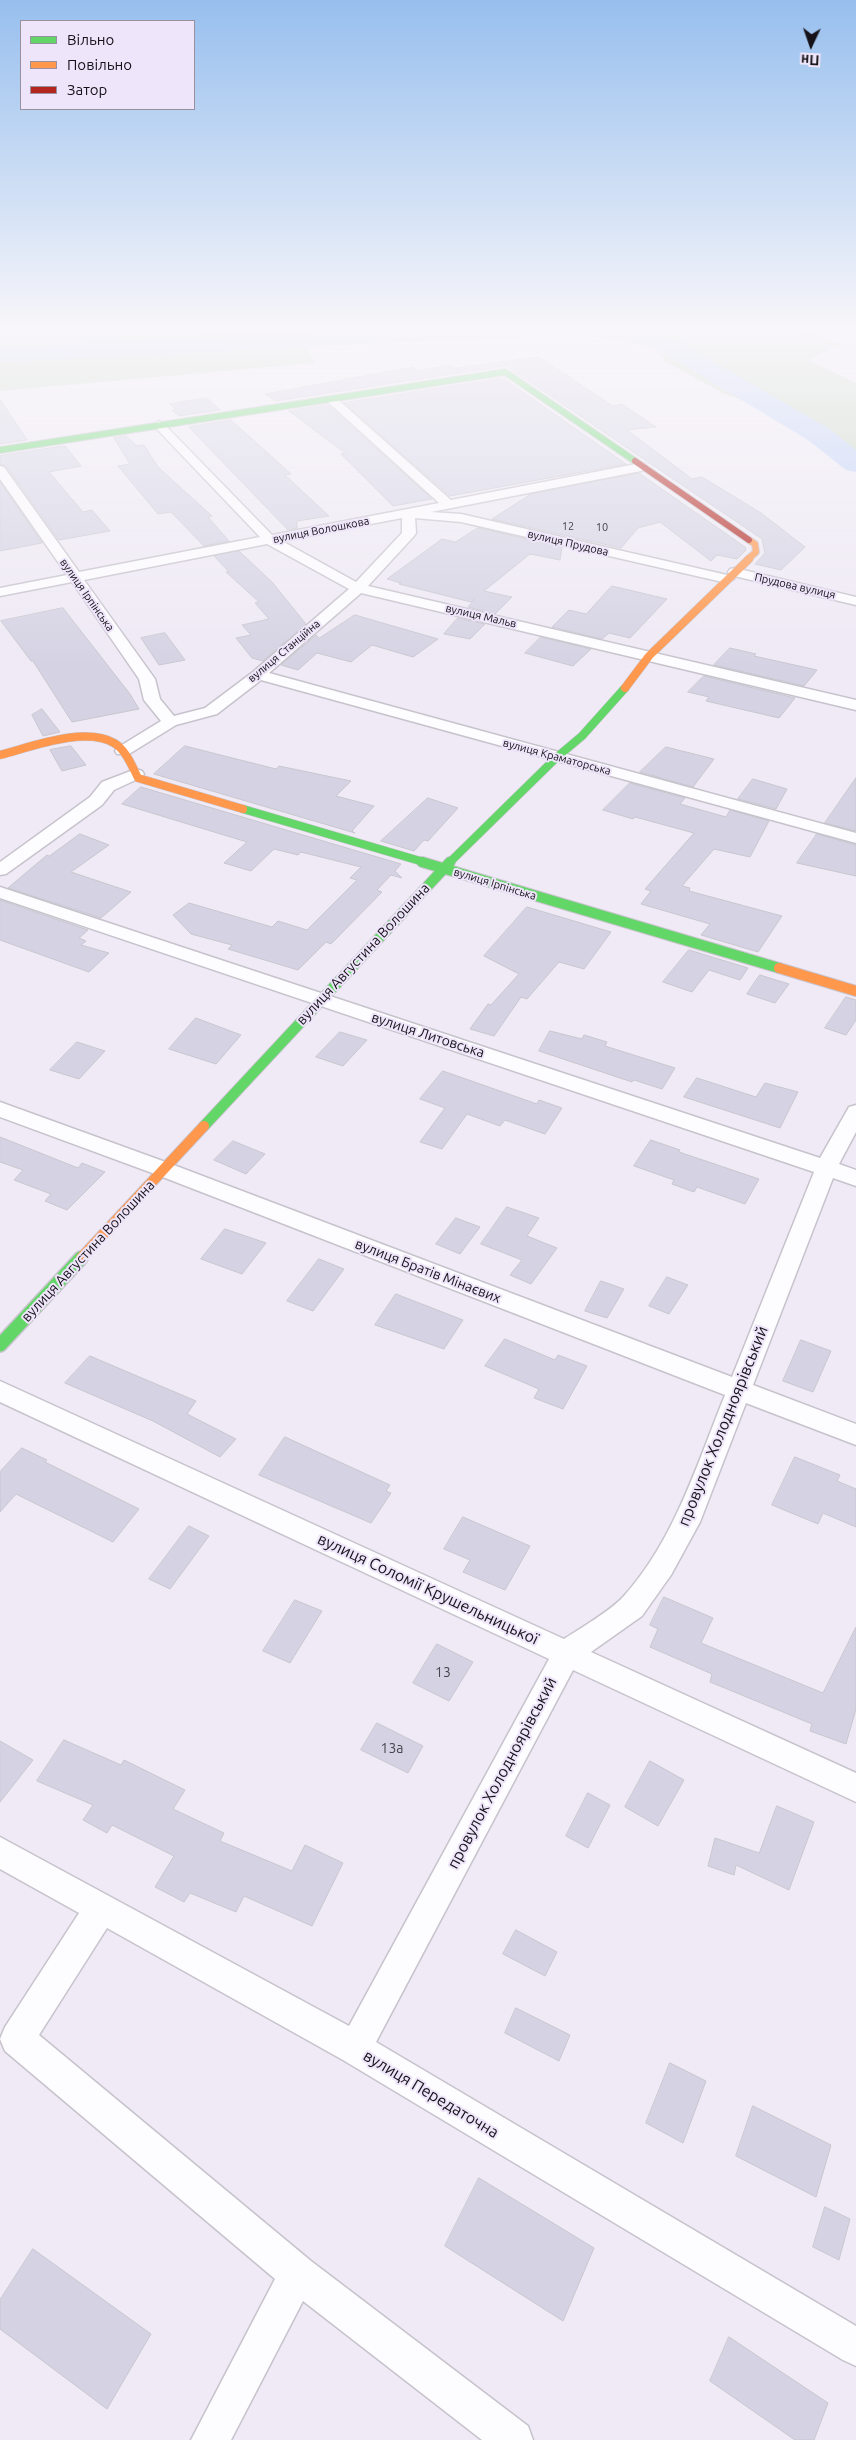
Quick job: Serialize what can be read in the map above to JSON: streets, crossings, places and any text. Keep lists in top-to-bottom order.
{
  "streets": {
    "street": [
      "вулиця Волошкова",
      "вулиця Прудова",
      "Прудова вулиця",
      "вулиця Ірпінська",
      "вулиця Мальв",
      "вулиця Станційна",
      "вулиця Краматорська",
      "вулиця Августина Волошина",
      "вулиця Литовська",
      "вулиця Братів Мінаєвих",
      "провулок Холодноярівський",
      "вулиця Соломії Крушельницької",
      "вулиця Передаточна"
    ]
  },
  "crossings": [
    ["вулиця Волошкова", "вулиця Прудова"],
    ["вулиця Волошкова", "вулиця Ірпінська"],
    ["вулиця Волошкова", "вулиця Мальв"],
    ["вулиця Волошкова", "вулиця Станційна"],
    ["вулиця Волошкова", "вулиця Августина Волошина"],
    ["вулиця Прудова", "Прудова вулиця"],
    ["вулиця Прудова", "вулиця Станційна"],
    ["вулиця Прудова", "вулиця Августина Волошина"],
    ["Прудова вулиця", "вулиця Августина Волошина"],
    ["вулиця Ірпінська", "вулиця Станційна"],
    ["вулиця Ірпінська", "вулиця Августина Волошина"],
    ["вулиця Мальв", "вулиця Станційна"],
    ["вулиця Мальв", "вулиця Августина Волошина"],
    ["вулиця Станційна", "вулиця Краматорська"],
    ["вулиця Краматорська", "вулиця Августина Волошина"],
    ["вулиця Августина Волошина", "вулиця Литовська"],
    ["вулиця Августина Волошина", "вулиця Братів Мінаєвих"],
    ["вулиця Литовська", "провулок Холодноярівський"],
    ["вулиця Братів Мінаєвих", "провулок Холодноярівський"],
    ["провулок Холодноярівський", "вулиця Соломії Крушельницької"],
    ["провулок Холодноярівський", "вулиця Передаточна"]
  ],
  "house_numbers": [
    "12",
    "10",
    "13",
    "13а"
  ],
  "legend": ["Вільно", "Повільно", "Затор"],
  "north": "bottom"
}
